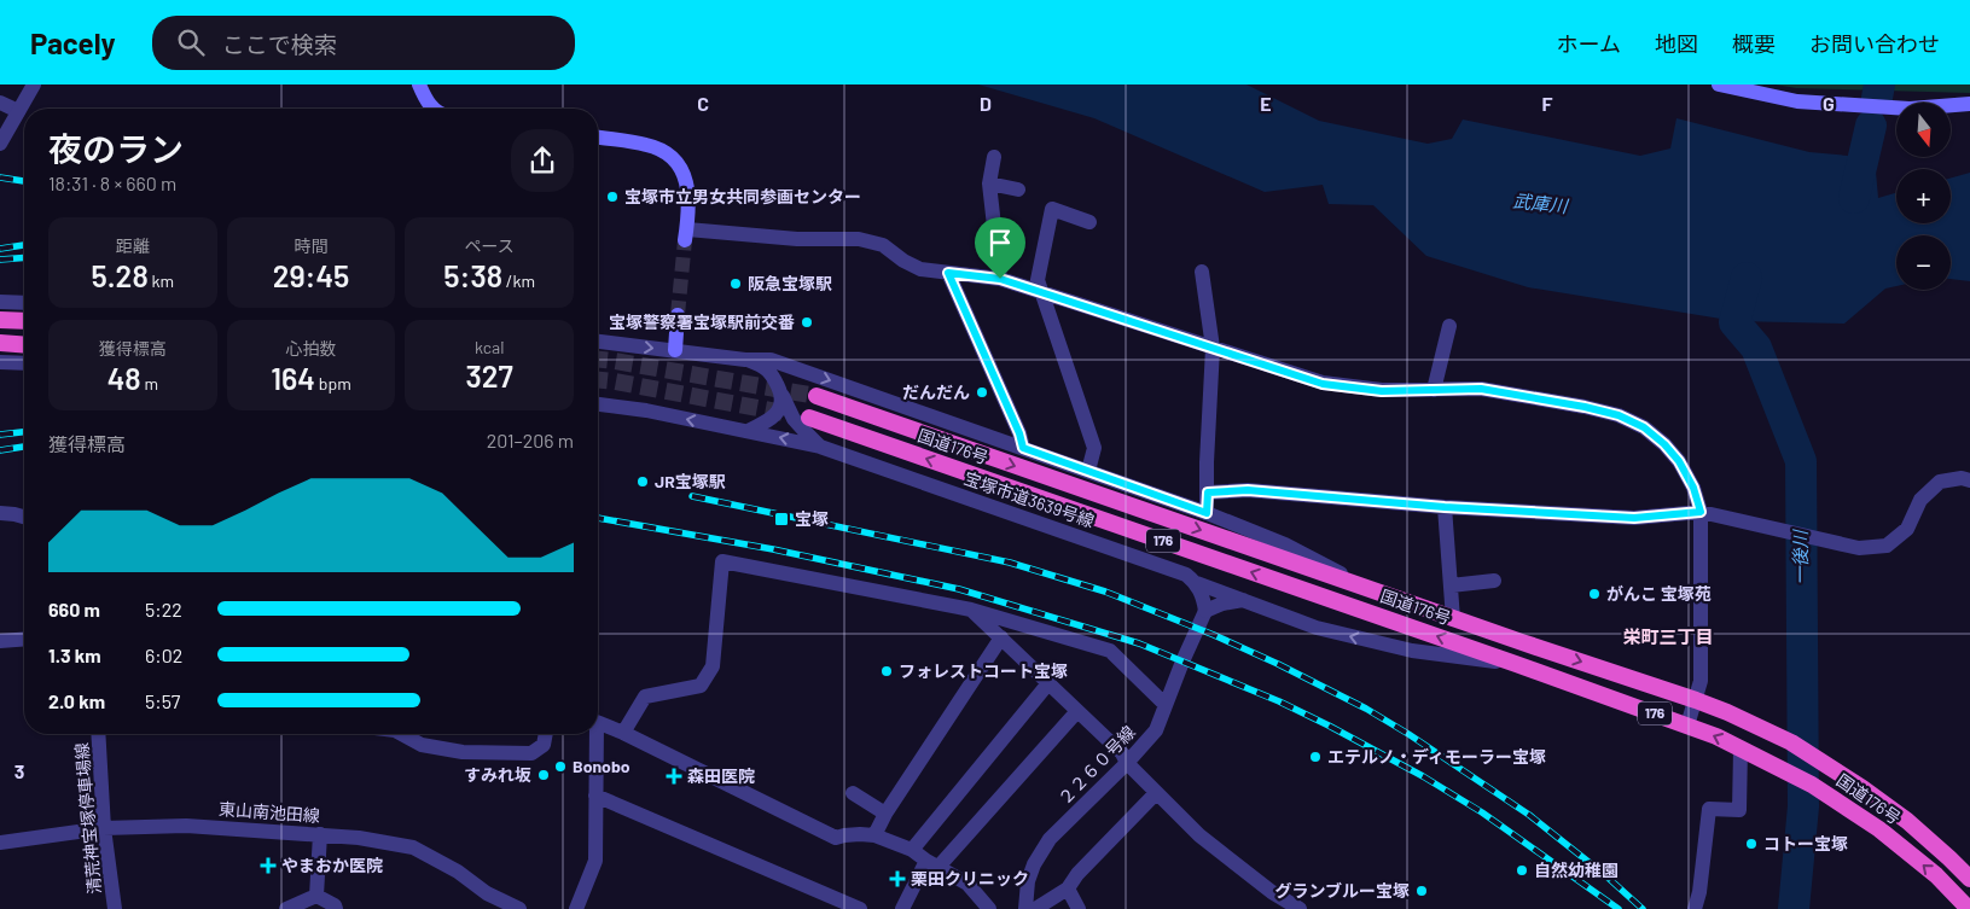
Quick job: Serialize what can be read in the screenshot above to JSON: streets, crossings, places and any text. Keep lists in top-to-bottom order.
{
  "streets": {
    "highway": ["国道176号", "176"],
    "street": [
      "宝塚市道3639号線",
      "２２６０号線",
      "東山南池田線",
      "清荒神宝塚停車場線"
    ]
  },
  "crossings": [
    ["国道176号", "宝塚市道3639号線"],
    ["東山南池田線", "清荒神宝塚停車場線"]
  ],
  "districts": ["栄町三丁目"],
  "water": ["武庫川", "一後川"],
  "places": {
    "other": [
      "宝塚市立男女共同参画センター",
      "阪急宝塚駅",
      "宝塚警察署宝塚駅前交番",
      "だんだん",
      "JR宝塚駅",
      "がんこ 宝塚苑",
      "フォレストコート宝塚",
      "エテルノ・ディモーラー宝塚",
      "Bonobo",
      "すみれ坂",
      "コトー宝塚",
      "自然幼稚園",
      "グランブルー宝塚"
    ],
    "transit": ["宝塚"],
    "health": ["森田医院", "やまおか医院", "栗田クリニック"]
  },
  "north": "bottom",
  "page": {
    "header": "Pacely",
    "search": "ここで検索",
    "nav": [
      "ホーム",
      "地図",
      "概要",
      "お問い合わせ"
    ],
    "map_buttons": ["+", "−"],
    "heading": ["夜のラン", "18:31 · 8 × 660 m"],
    "stats": [
      ["距離", "5.28 km"],
      ["時間", "29:45"],
      ["ペース", "5:38 /km"],
      ["獲得標高", "48 m"],
      ["心拍数", "164 bpm"],
      ["kcal", "327"]
    ],
    "chart": ["獲得標高", "201–206 m"],
    "list": [
      {
        "name": "660 m",
        "note": "5:22"
      },
      {
        "name": "1.3 km",
        "note": "6:02"
      },
      {
        "name": "2.0 km",
        "note": "5:57"
      }
    ]
  },
  "grid": {
    "columns": [
      "C",
      "D",
      "E",
      "F",
      "G"
    ],
    "rows": ["3"]
  }
}
